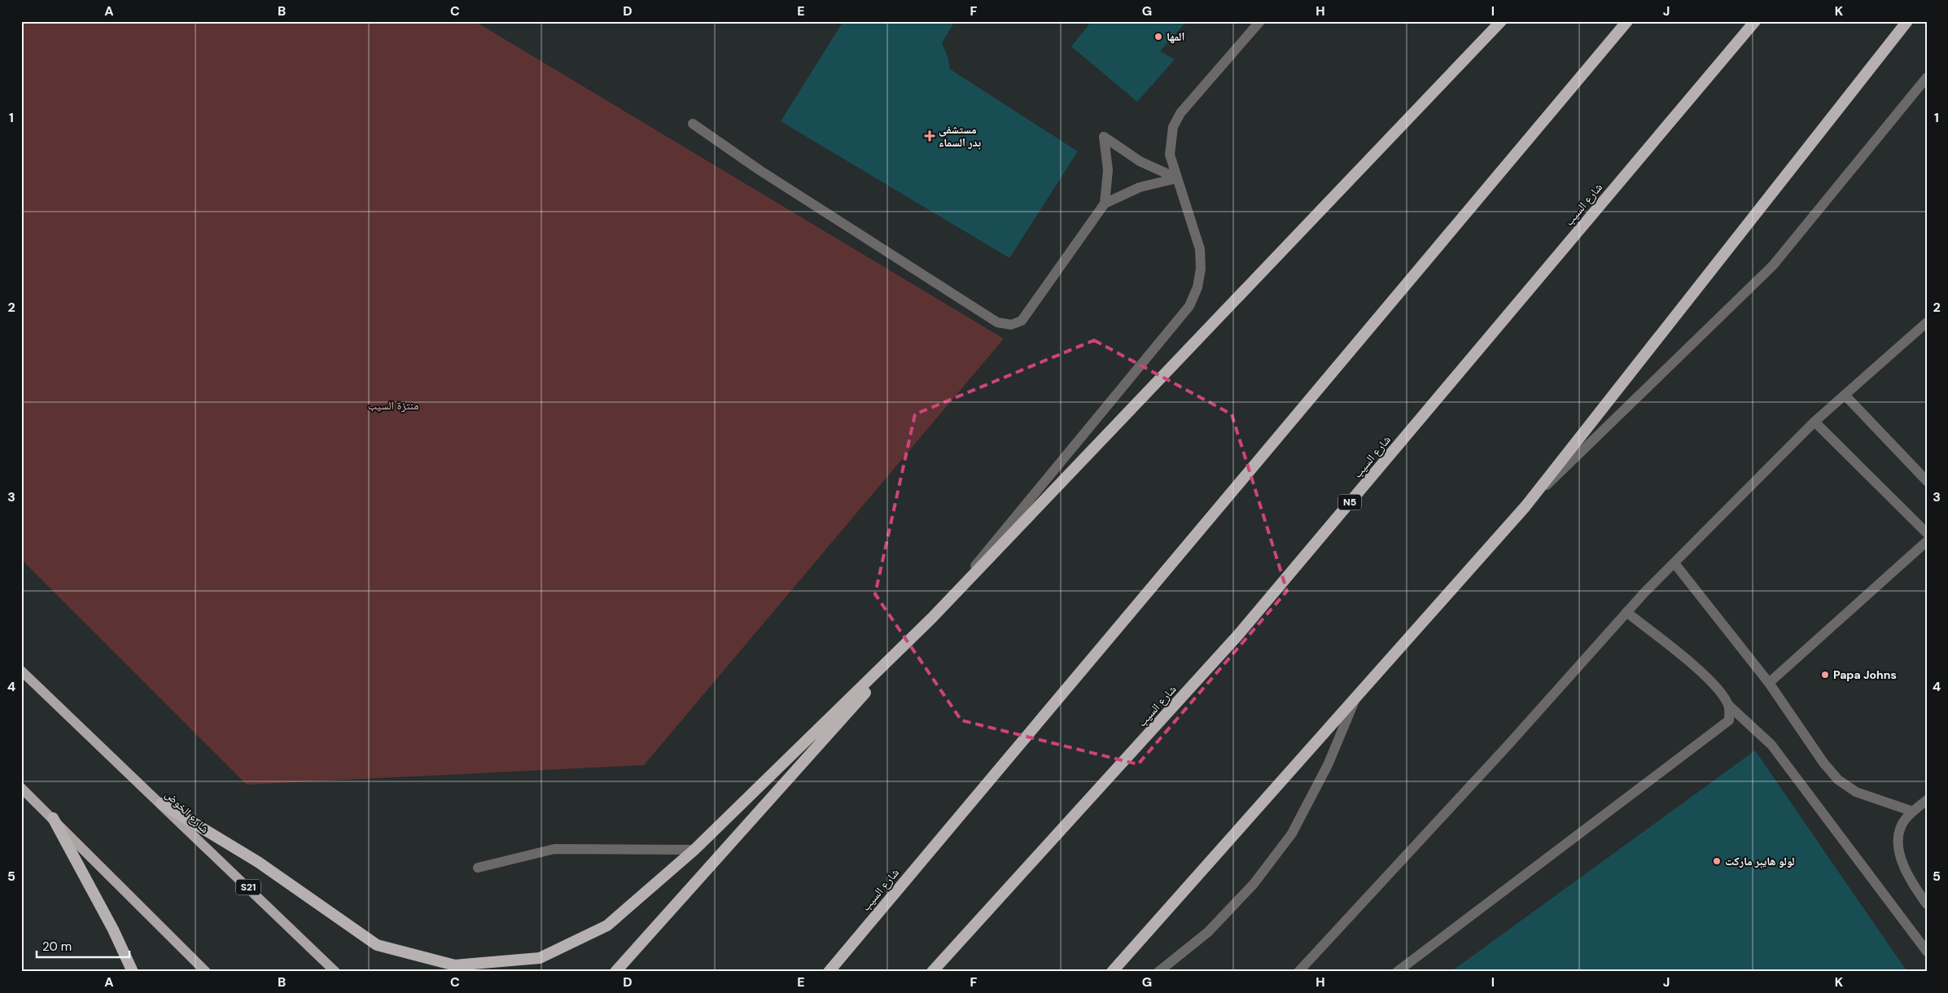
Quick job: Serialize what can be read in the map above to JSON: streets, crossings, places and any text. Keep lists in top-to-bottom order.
{
  "streets": {
    "highway": ["شارع السيب", "N5"],
    "main road": ["شارع الخوض", "S21"]
  },
  "parks": ["منتزة السيب"],
  "places": {
    "other": ["المها", "Papa Johns", "لولو هايبر ماركت"],
    "health": ["مستشفى بدر السماء"]
  },
  "scale_bar": "20 m",
  "grid": {
    "columns": [
      "A",
      "B",
      "C",
      "D",
      "E",
      "F",
      "G",
      "H",
      "I",
      "J",
      "K"
    ],
    "rows": [
      "1",
      "2",
      "3",
      "4",
      "5"
    ]
  }
}
